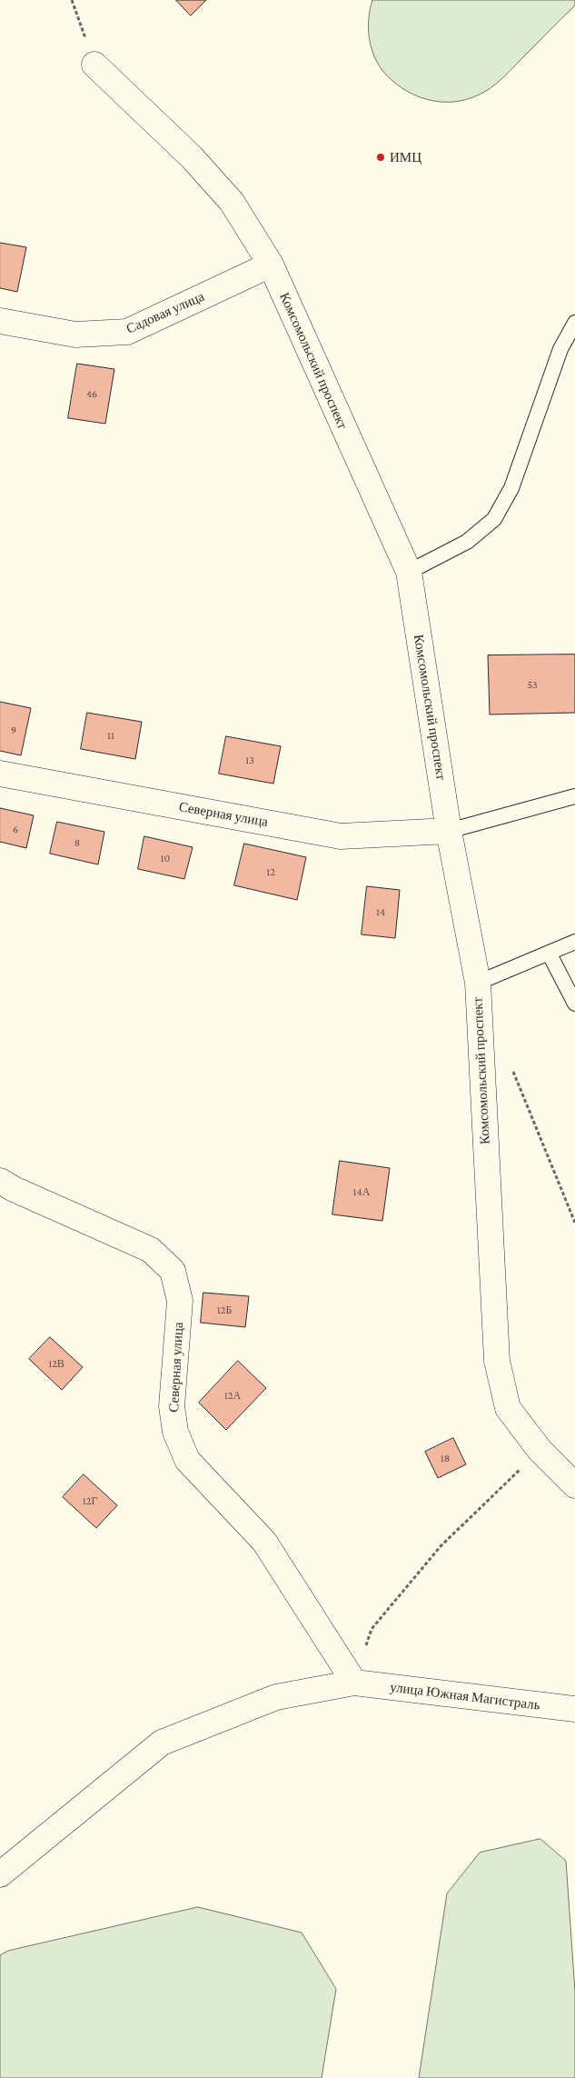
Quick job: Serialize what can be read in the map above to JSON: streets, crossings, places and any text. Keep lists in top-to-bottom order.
{
  "streets": {
    "street": [
      "Садовая улица",
      "Комсомольский проспект",
      "Северная улица",
      "улица Южная Магистраль"
    ]
  },
  "crossings": [
    ["Садовая улица", "Комсомольский проспект"],
    ["Комсомольский проспект", "Северная улица"],
    ["Северная улица", "улица Южная Магистраль"]
  ],
  "places": ["ИМЦ"],
  "house_numbers": [
    "46",
    "53",
    "9",
    "11",
    "13",
    "6",
    "8",
    "10",
    "12",
    "14",
    "14А",
    "12Б",
    "12В",
    "12А",
    "18",
    "12Г"
  ]
}
